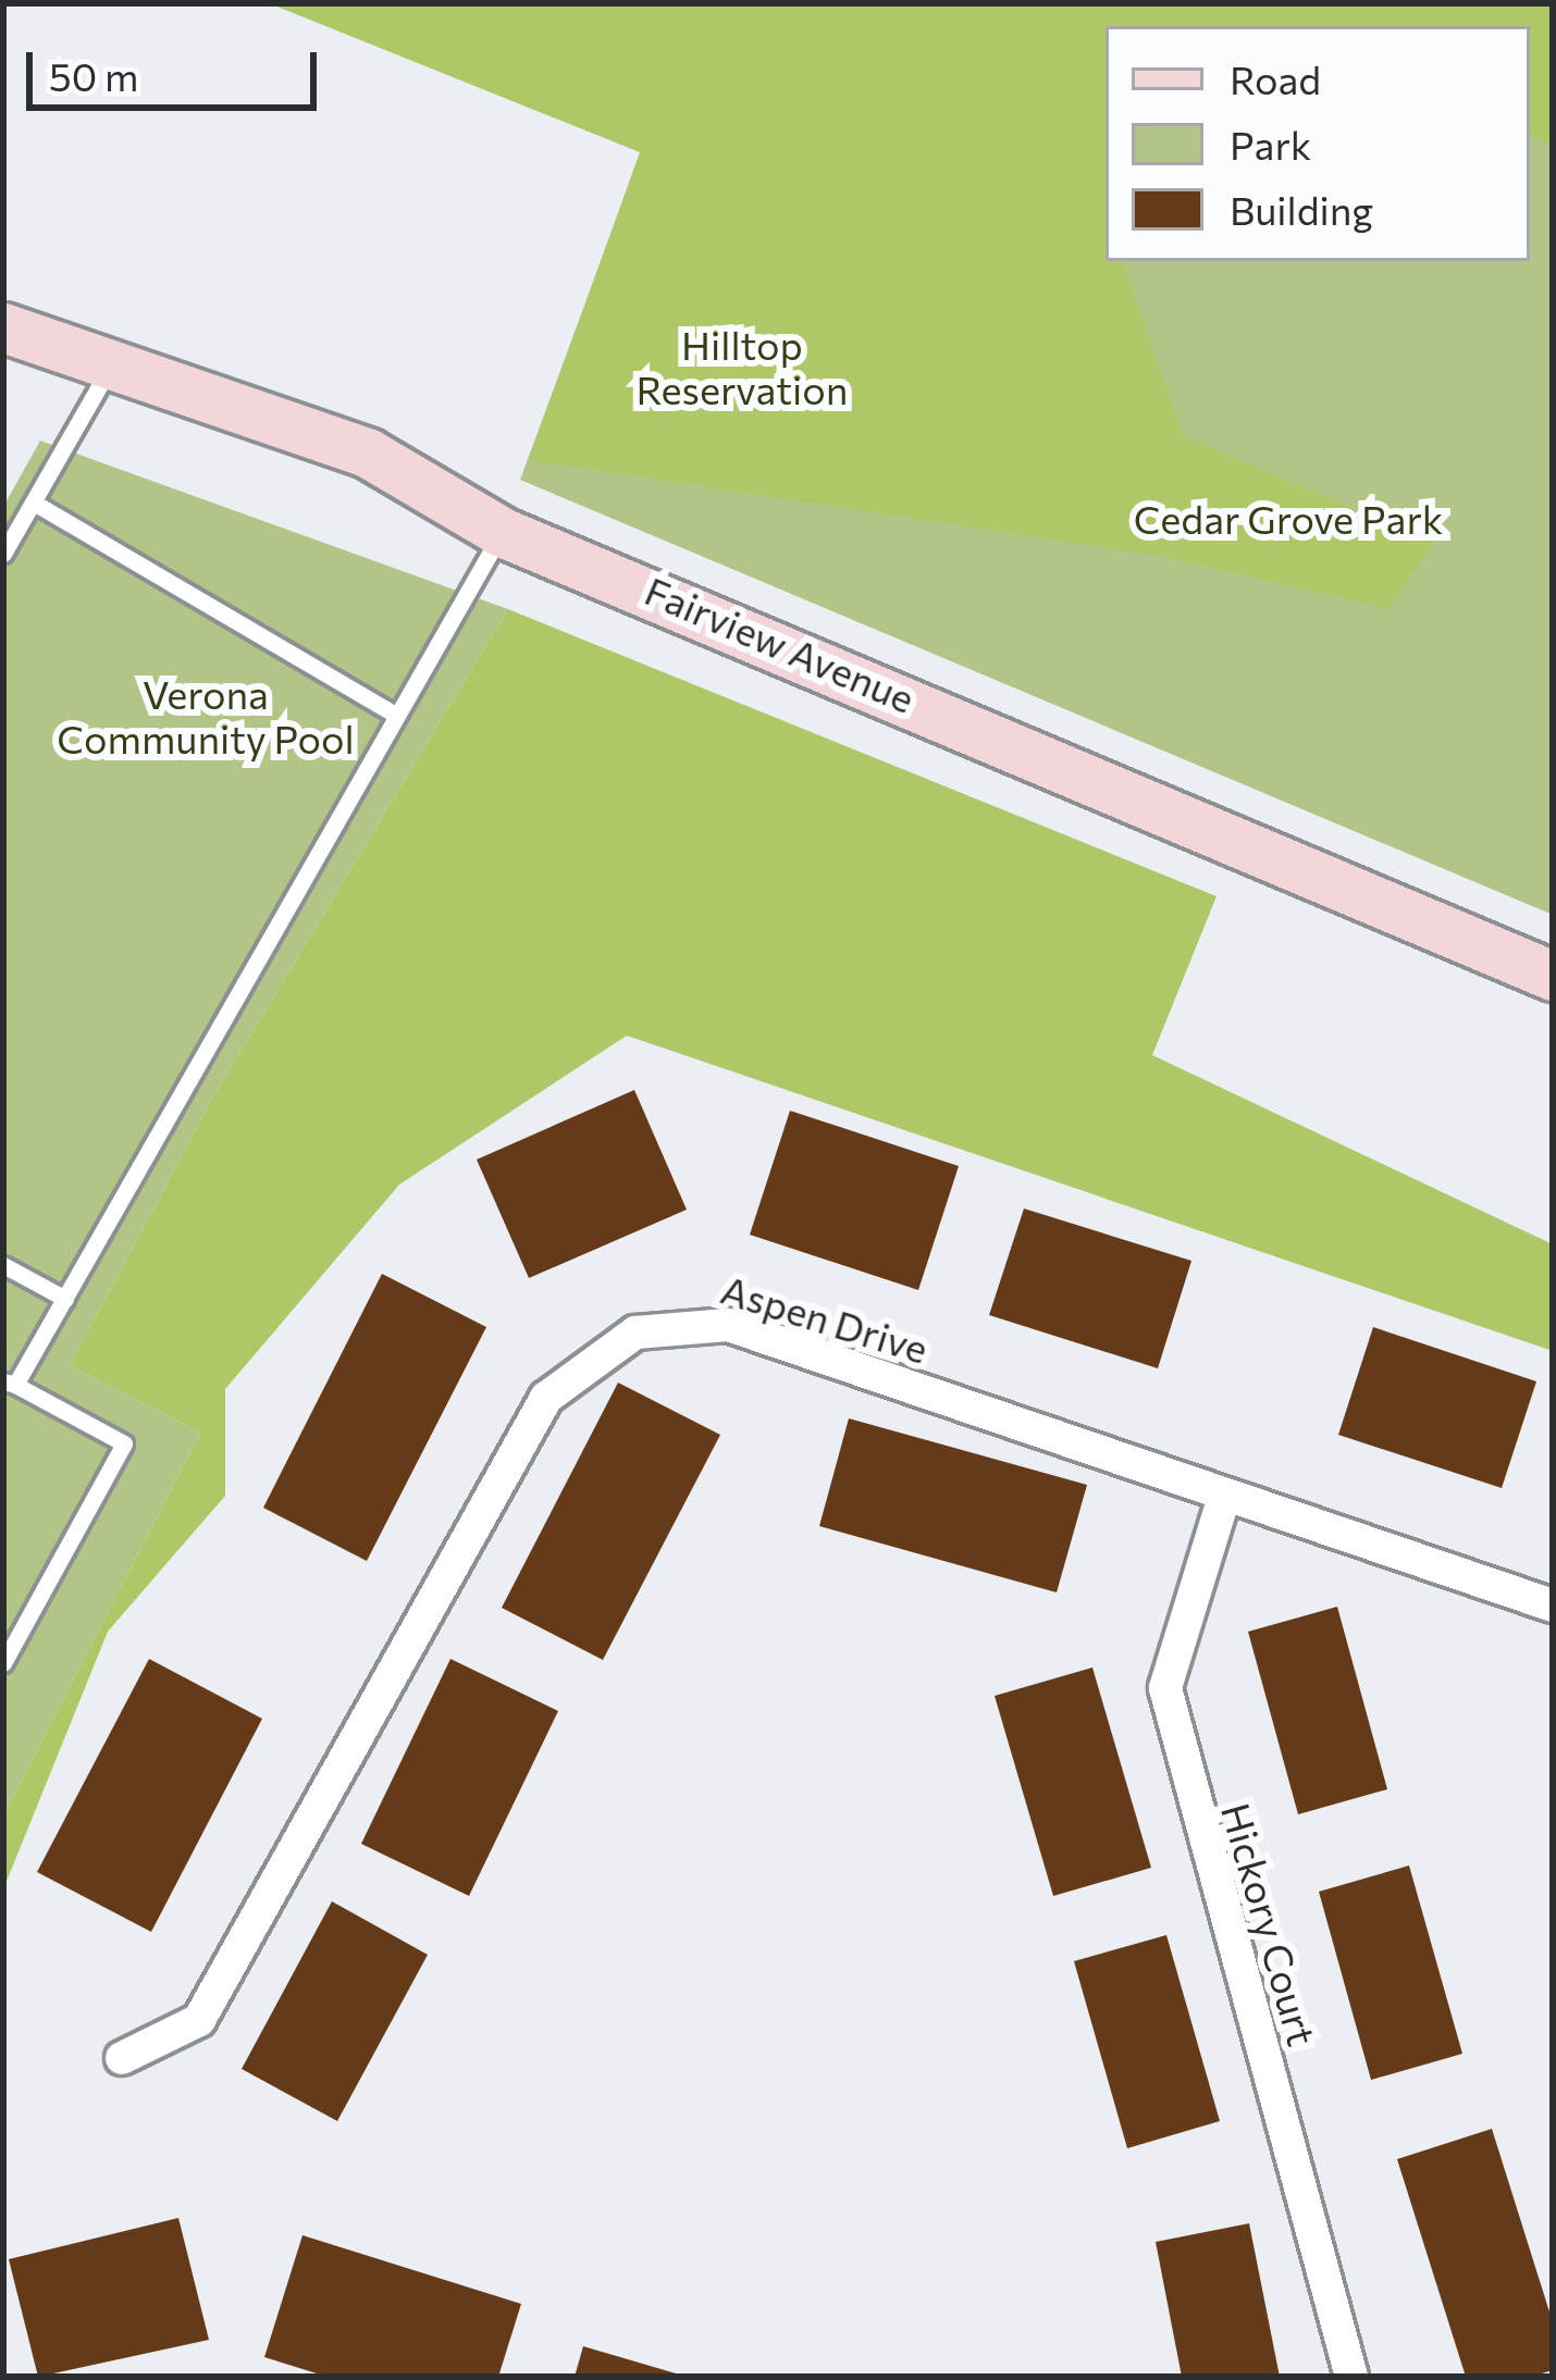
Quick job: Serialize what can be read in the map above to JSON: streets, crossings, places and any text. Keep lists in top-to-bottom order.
{
  "streets": {
    "main road": ["Fairview Avenue"],
    "street": ["Aspen Drive", "Hickory Court"]
  },
  "crossings": [
    ["Aspen Drive", "Hickory Court"]
  ],
  "parks": ["Hilltop Reservation", "Cedar Grove Park", "Verona Community Pool"],
  "legend": ["Road", "Park", "Building"],
  "scale_bar": "50 m"
}
